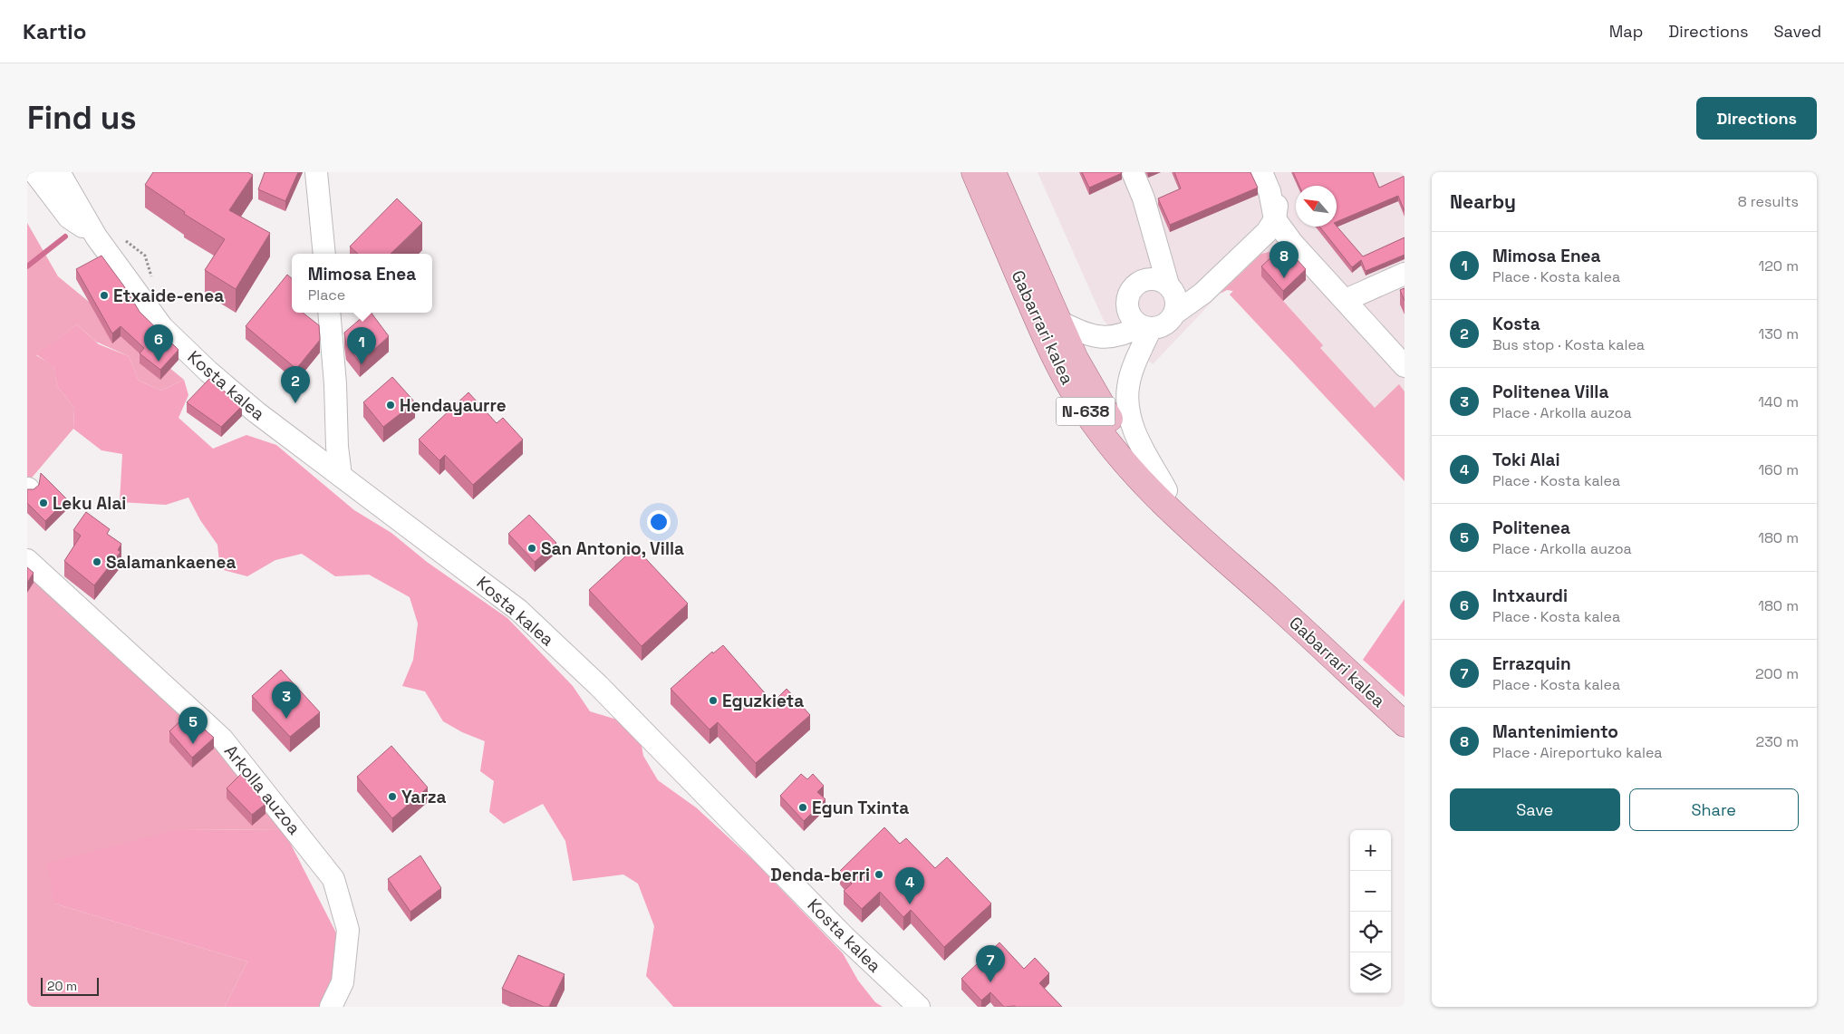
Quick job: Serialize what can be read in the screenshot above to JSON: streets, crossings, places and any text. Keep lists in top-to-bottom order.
{
  "streets": {
    "main road": ["Gabarrari kalea", "N-638"],
    "street": ["Kosta kalea", "Arkolla auzoa"]
  },
  "places": [
    "Etxaide-enea",
    "Hendayaurre",
    "Leku Alai",
    "San Antonio, Villa",
    "Salamankaenea",
    "Eguzkieta",
    "Yarza",
    "Egun Txinta",
    "Denda-berri"
  ],
  "scale_bar": "20 m",
  "north": "top left",
  "page": {
    "header": "Kartio",
    "nav": ["Map", "Directions", "Saved"],
    "buttons": [
      "Directions",
      ["Save", "Share"]
    ],
    "title": "Find us",
    "heading": ["Nearby", "8 results"],
    "list": [
      {
        "mark": "1",
        "name": "Mimosa Enea",
        "note": "Place · Kosta kalea",
        "value": "120 m"
      },
      {
        "mark": "2",
        "name": "Kosta",
        "note": "Bus stop · Kosta kalea",
        "value": "130 m"
      },
      {
        "mark": "3",
        "name": "Politenea Villa",
        "note": "Place · Arkolla auzoa",
        "value": "140 m"
      },
      {
        "mark": "4",
        "name": "Toki Alai",
        "note": "Place · Kosta kalea",
        "value": "160 m"
      },
      {
        "mark": "5",
        "name": "Politenea",
        "note": "Place · Arkolla auzoa",
        "value": "180 m"
      },
      {
        "mark": "6",
        "name": "Intxaurdi",
        "note": "Place · Kosta kalea",
        "value": "180 m"
      },
      {
        "mark": "7",
        "name": "Errazquin",
        "note": "Place · Kosta kalea",
        "value": "200 m"
      },
      {
        "mark": "8",
        "name": "Mantenimiento",
        "note": "Place · Aireportuko kalea",
        "value": "230 m"
      }
    ],
    "pins": [
      "8",
      "6",
      "1",
      "2",
      "3",
      "5",
      "4",
      "7"
    ],
    "popup": ["Mimosa Enea", "Place"],
    "map_buttons": ["+", "−"],
    "scale": "20 m"
  }
}
